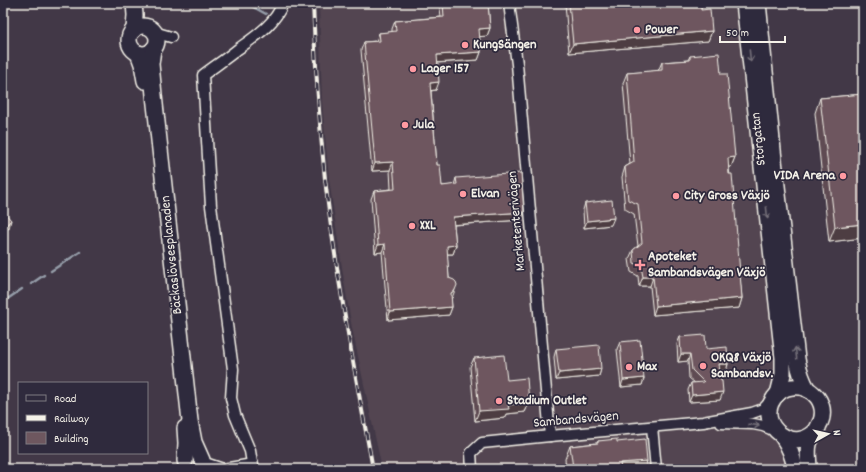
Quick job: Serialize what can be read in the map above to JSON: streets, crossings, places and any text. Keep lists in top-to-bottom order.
{
  "streets": {
    "main road": ["Storgatan", "Bäckaslövsesplanaden"],
    "street": ["Marketenterivägen", "Sambandsvägen"]
  },
  "crossings": [
    ["Storgatan", "Sambandsvägen"],
    ["Marketenterivägen", "Sambandsvägen"]
  ],
  "places": {
    "other": [
      "Power",
      "KungSängen",
      "Lager 157",
      "Jula",
      "VIDA Arena",
      "Elvan",
      "City Gross Växjö",
      "XXL",
      "OKQ8 Växjö Sambandsv.",
      "Max",
      "Stadium Outlet"
    ],
    "health": ["Apoteket Sambandsvägen Växjö"]
  },
  "legend": ["Road", "Railway", "Building"],
  "scale_bar": "50 m",
  "north": "right"
}
